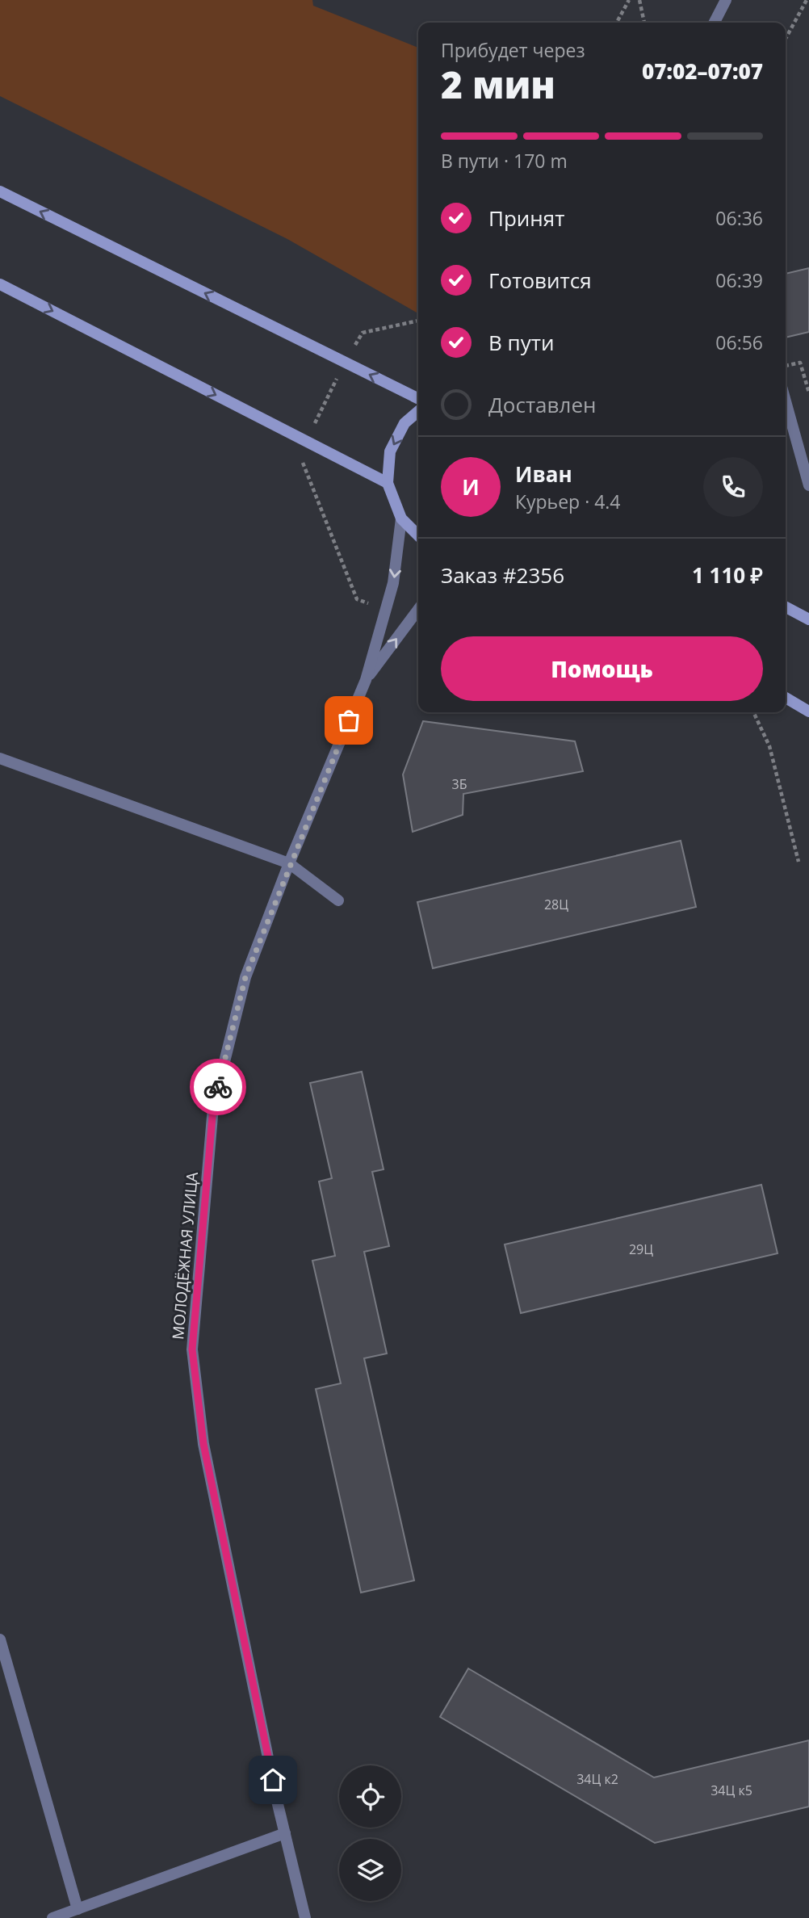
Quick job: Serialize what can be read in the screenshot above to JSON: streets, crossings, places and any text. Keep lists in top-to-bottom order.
{
  "streets": {
    "street": ["МОЛОДЁЖНАЯ УЛИЦА"]
  },
  "house_numbers": [
    "3Б",
    "28Ц",
    "29Ц",
    "34Ц к2",
    "34Ц к5"
  ],
  "page": {
    "heading": ["2 мин", "Прибудет через", "07:02–07:07"],
    "panel": [
      "Иван",
      "Курьер · 4.4",
      "Заказ #2356",
      "1 110 ₽"
    ],
    "bar": "В пути · 170 m",
    "list": [
      ["Принят", "06:36"],
      ["Готовится", "06:39"],
      ["В пути", "06:56"],
      "Доставлен"
    ],
    "round": "И",
    "buttons": "Помощь"
  }
}
